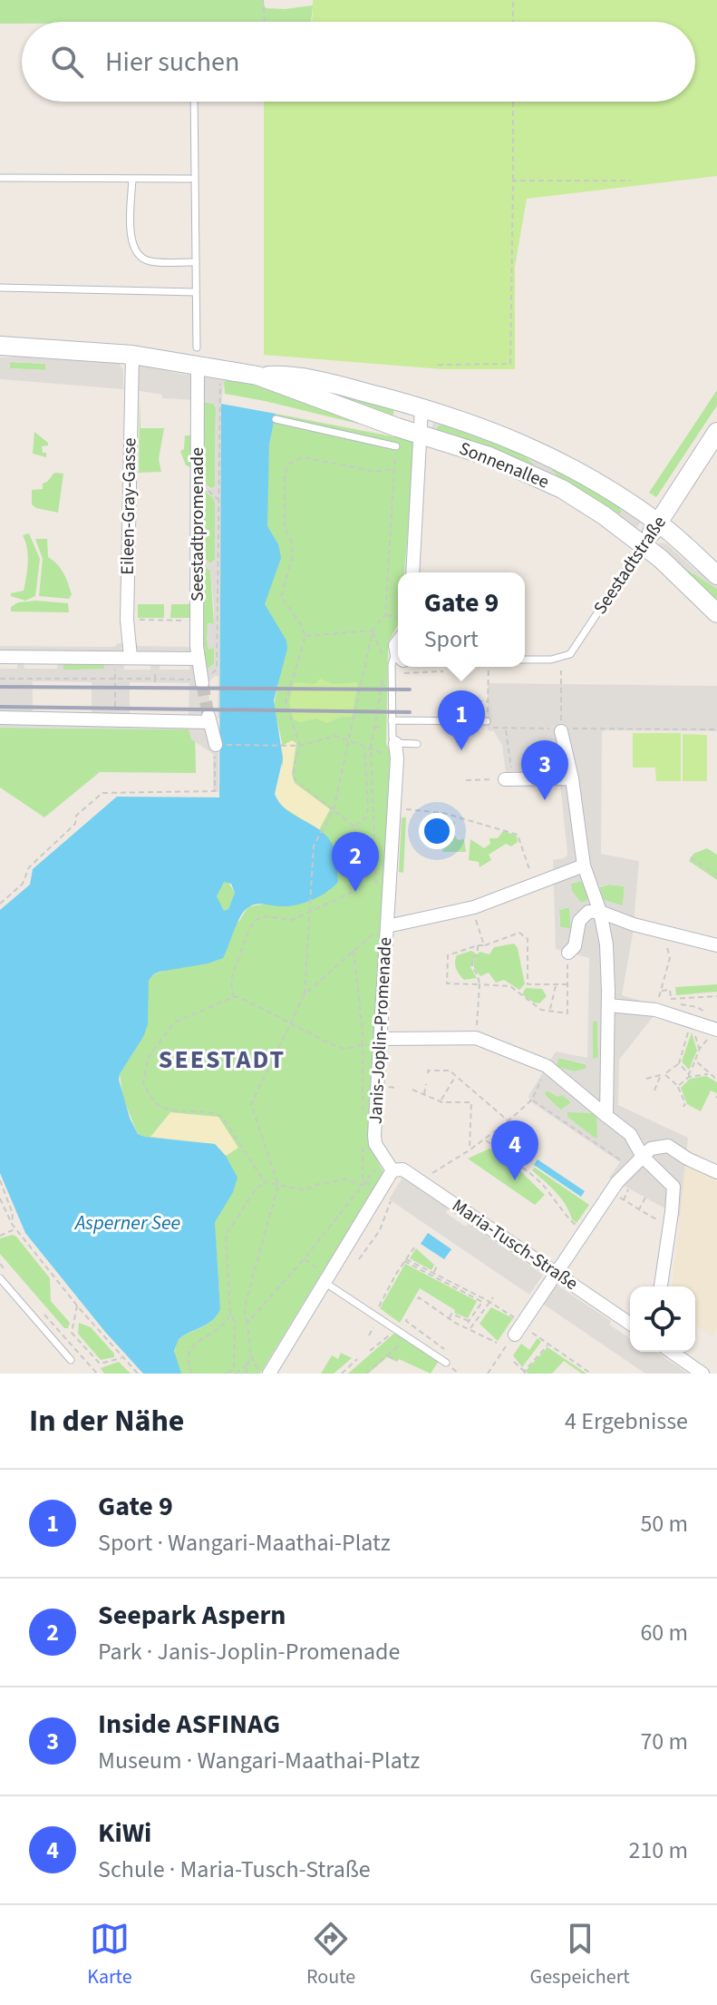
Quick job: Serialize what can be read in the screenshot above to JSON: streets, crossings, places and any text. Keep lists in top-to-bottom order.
{
  "streets": {
    "street": [
      "Sonnenallee",
      "Eileen-Gray-Gasse",
      "Seestadtpromenade",
      "Seestadtstraße",
      "Janis-Joplin-Promenade",
      "Maria-Tusch-Straße"
    ]
  },
  "crossings": [
    ["Sonnenallee", "Eileen-Gray-Gasse"],
    ["Sonnenallee", "Seestadtpromenade"],
    ["Sonnenallee", "Seestadtstraße"],
    ["Janis-Joplin-Promenade", "Maria-Tusch-Straße"]
  ],
  "districts": ["SEESTADT"],
  "water": ["Asperner See"],
  "page": {
    "search": "Hier suchen",
    "popup": ["Gate 9", "Sport"],
    "pins": [
      "1",
      "3",
      "2",
      "4"
    ],
    "heading": ["In der Nähe", "4 Ergebnisse"],
    "list": [
      {
        "mark": "1",
        "name": "Gate 9",
        "note": "Sport · Wangari-Maathai-Platz",
        "value": "50 m"
      },
      {
        "mark": "2",
        "name": "Seepark Aspern",
        "note": "Park · Janis-Joplin-Promenade",
        "value": "60 m"
      },
      {
        "mark": "3",
        "name": "Inside ASFINAG",
        "note": "Museum · Wangari-Maathai-Platz",
        "value": "70 m"
      },
      {
        "mark": "4",
        "name": "KiWi",
        "note": "Schule · Maria-Tusch-Straße",
        "value": "210 m"
      }
    ],
    "nav": ["Karte", "Route", "Gespeichert"]
  }
}
